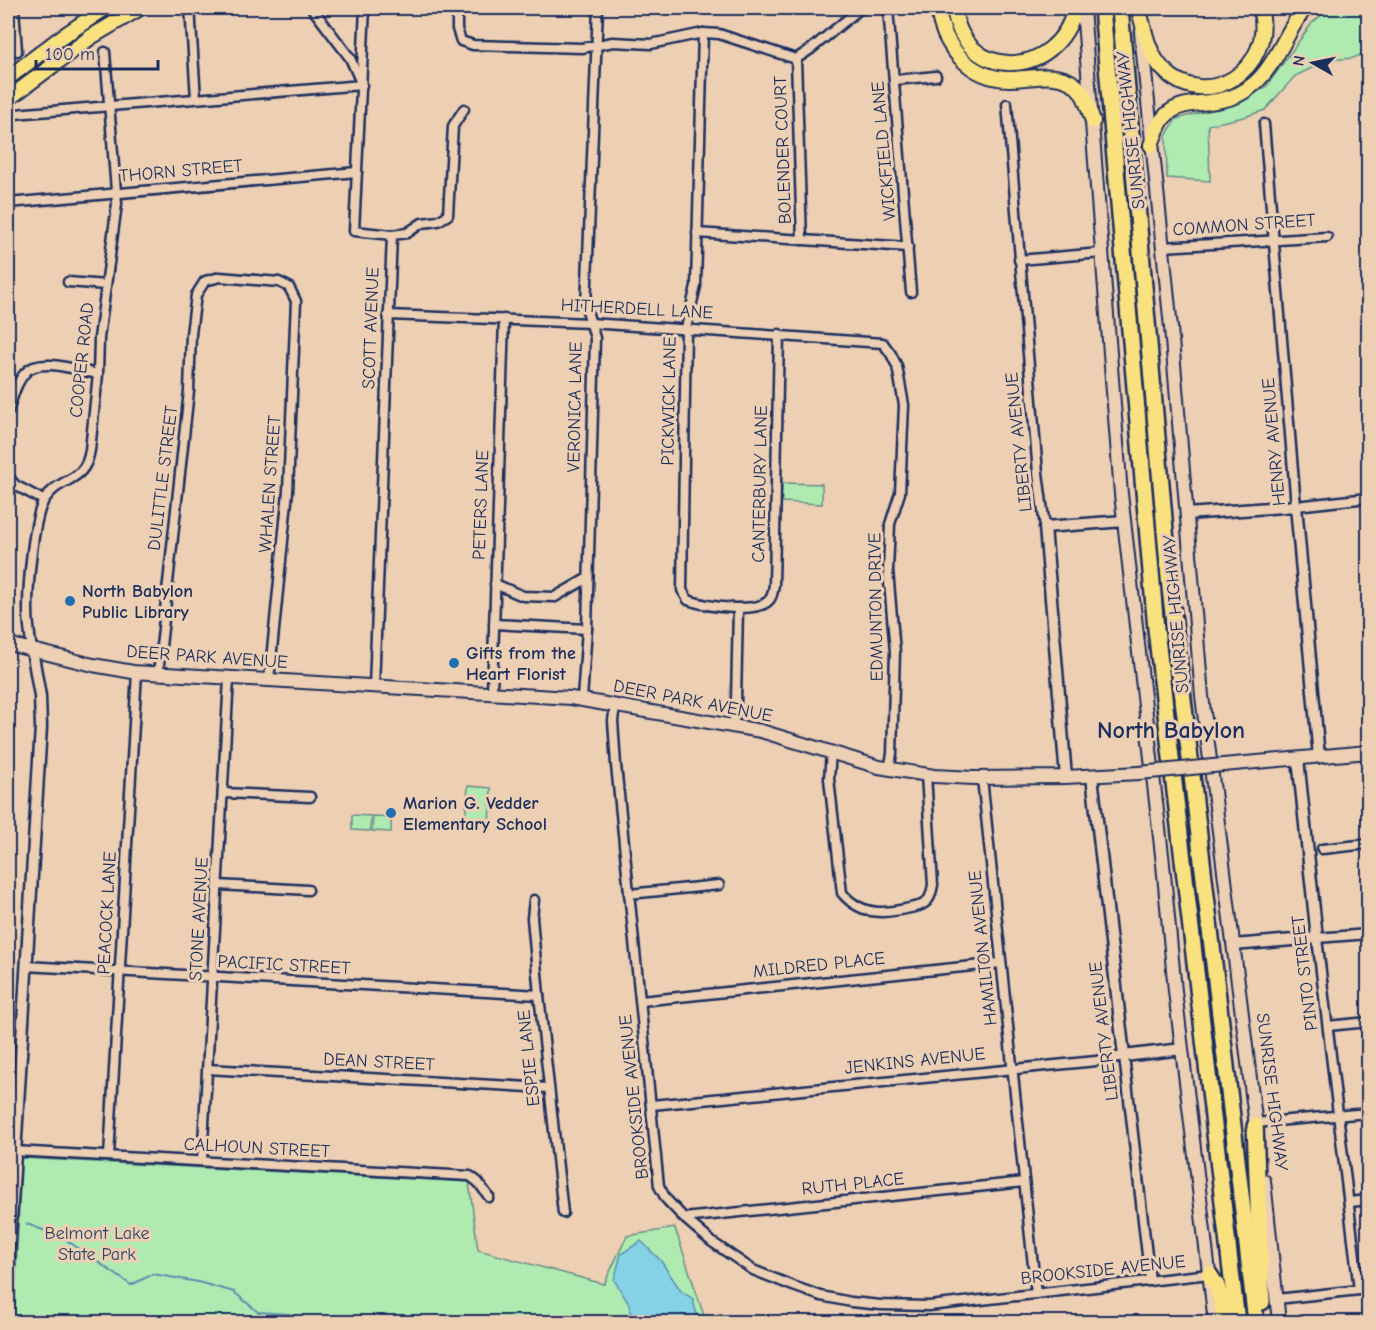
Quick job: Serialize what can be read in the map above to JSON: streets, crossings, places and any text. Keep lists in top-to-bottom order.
{
  "streets": {
    "highway": ["SUNRISE HIGHWAY"],
    "main road": ["DEER PARK AVENUE"],
    "street": [
      "BOLENDER COURT",
      "WICKFIELD LANE",
      "THORN STREET",
      "COMMON STREET",
      "HITHERDELL LANE",
      "SCOTT AVENUE",
      "COOPER ROAD",
      "PICKWICK LANE",
      "VERONICA LANE",
      "LIBERTY AVENUE",
      "HENRY AVENUE",
      "DULITTLE STREET",
      "WHALEN STREET",
      "CANTERBURY LANE",
      "PETERS LANE",
      "EDMUNTON DRIVE",
      "PEACOCK LANE",
      "STONE AVENUE",
      "HAMILTON AVENUE",
      "PACIFIC STREET",
      "MILDRED PLACE",
      "PINTO STREET",
      "ESPIE LANE",
      "JENKINS AVENUE",
      "DEAN STREET",
      "BROOKSIDE AVENUE",
      "CALHOUN STREET",
      "RUTH PLACE"
    ]
  },
  "crossings": [
    ["SUNRISE HIGHWAY", "COMMON STREET"],
    ["SUNRISE HIGHWAY", "JENKINS AVENUE"],
    ["SUNRISE HIGHWAY", "BROOKSIDE AVENUE"],
    ["THORN STREET", "COOPER ROAD"],
    ["COMMON STREET", "HENRY AVENUE"],
    ["HITHERDELL LANE", "SCOTT AVENUE"],
    ["HITHERDELL LANE", "PICKWICK LANE"],
    ["HITHERDELL LANE", "VERONICA LANE"],
    ["HITHERDELL LANE", "CANTERBURY LANE"],
    ["HITHERDELL LANE", "PETERS LANE"],
    ["HITHERDELL LANE", "EDMUNTON DRIVE"],
    ["SCOTT AVENUE", "DEER PARK AVENUE"],
    ["PICKWICK LANE", "CANTERBURY LANE"],
    ["VERONICA LANE", "DEER PARK AVENUE"],
    ["LIBERTY AVENUE", "DEER PARK AVENUE"],
    ["LIBERTY AVENUE", "JENKINS AVENUE"],
    ["LIBERTY AVENUE", "BROOKSIDE AVENUE"],
    ["HENRY AVENUE", "DEER PARK AVENUE"],
    ["DULITTLE STREET", "WHALEN STREET"],
    ["DULITTLE STREET", "DEER PARK AVENUE"],
    ["WHALEN STREET", "DEER PARK AVENUE"],
    ["PETERS LANE", "DEER PARK AVENUE"],
    ["EDMUNTON DRIVE", "DEER PARK AVENUE"],
    ["DEER PARK AVENUE", "PEACOCK LANE"],
    ["DEER PARK AVENUE", "STONE AVENUE"],
    ["DEER PARK AVENUE", "HAMILTON AVENUE"],
    ["DEER PARK AVENUE", "PINTO STREET"],
    ["DEER PARK AVENUE", "BROOKSIDE AVENUE"],
    ["PEACOCK LANE", "PACIFIC STREET"],
    ["PEACOCK LANE", "CALHOUN STREET"],
    ["STONE AVENUE", "PACIFIC STREET"],
    ["STONE AVENUE", "DEAN STREET"],
    ["STONE AVENUE", "CALHOUN STREET"],
    ["HAMILTON AVENUE", "MILDRED PLACE"],
    ["HAMILTON AVENUE", "JENKINS AVENUE"],
    ["HAMILTON AVENUE", "BROOKSIDE AVENUE"],
    ["HAMILTON AVENUE", "RUTH PLACE"],
    ["PACIFIC STREET", "ESPIE LANE"],
    ["MILDRED PLACE", "BROOKSIDE AVENUE"],
    ["ESPIE LANE", "DEAN STREET"],
    ["JENKINS AVENUE", "BROOKSIDE AVENUE"],
    ["BROOKSIDE AVENUE", "RUTH PLACE"]
  ],
  "districts": ["North Babylon"],
  "parks": ["Belmont Lake State Park"],
  "places": ["North Babylon Public Library", "Gifts from the Heart Florist", "Marion G. Vedder Elementary School"],
  "scale_bar": "100 m",
  "north": "left"
}
